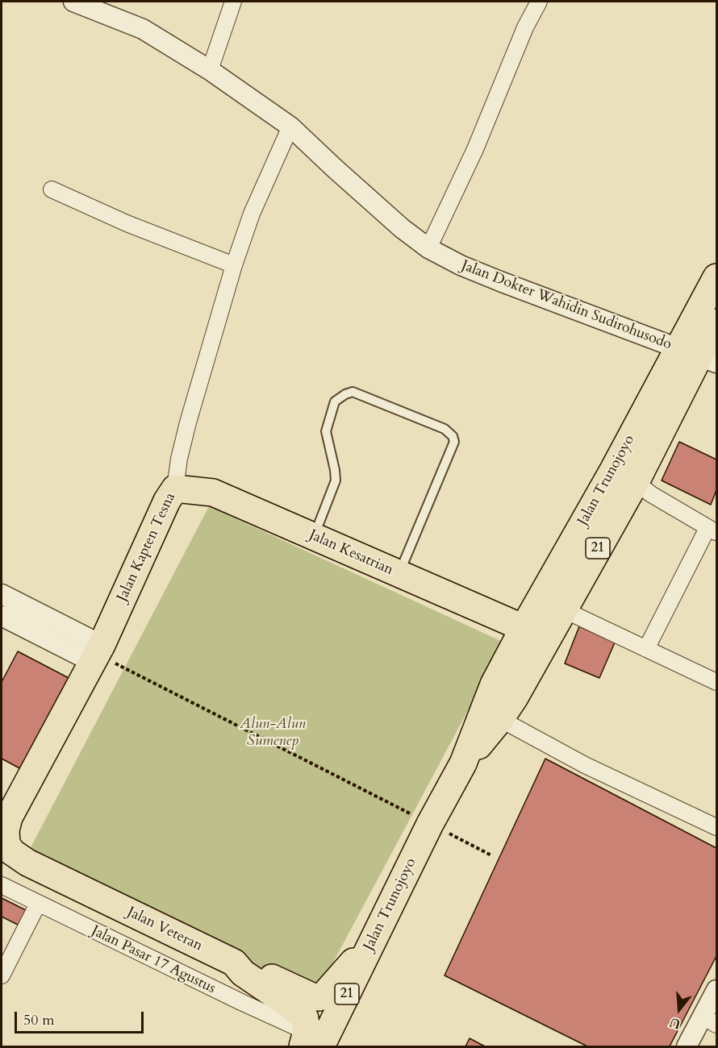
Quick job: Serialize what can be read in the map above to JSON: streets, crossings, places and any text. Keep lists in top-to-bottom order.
{
  "streets": {
    "highway": [
      "Jalan Trunojoyo",
      "Jalan Kapten Tesna",
      "21",
      "Jalan Kesatrian",
      "Jalan Veteran"
    ],
    "street": ["Jalan Dokter Wahidin Sudirohusodo", "Jalan Pasar 17 Agustus"]
  },
  "crossings": [
    ["Jalan Dokter Wahidin Sudirohusodo", "Jalan Trunojoyo"],
    ["Jalan Dokter Wahidin Sudirohusodo", "Jalan Kapten Tesna"],
    ["Jalan Trunojoyo", "Jalan Kesatrian"],
    ["Jalan Trunojoyo", "Jalan Veteran"],
    ["Jalan Trunojoyo", "Jalan Pasar 17 Agustus"],
    ["Jalan Kapten Tesna", "Jalan Kesatrian"],
    ["Jalan Kapten Tesna", "Jalan Veteran"],
    ["Jalan Veteran", "Jalan Pasar 17 Agustus"]
  ],
  "parks": ["Alun-Alun Sumenep"],
  "scale_bar": "50 m",
  "north": "bottom"
}
